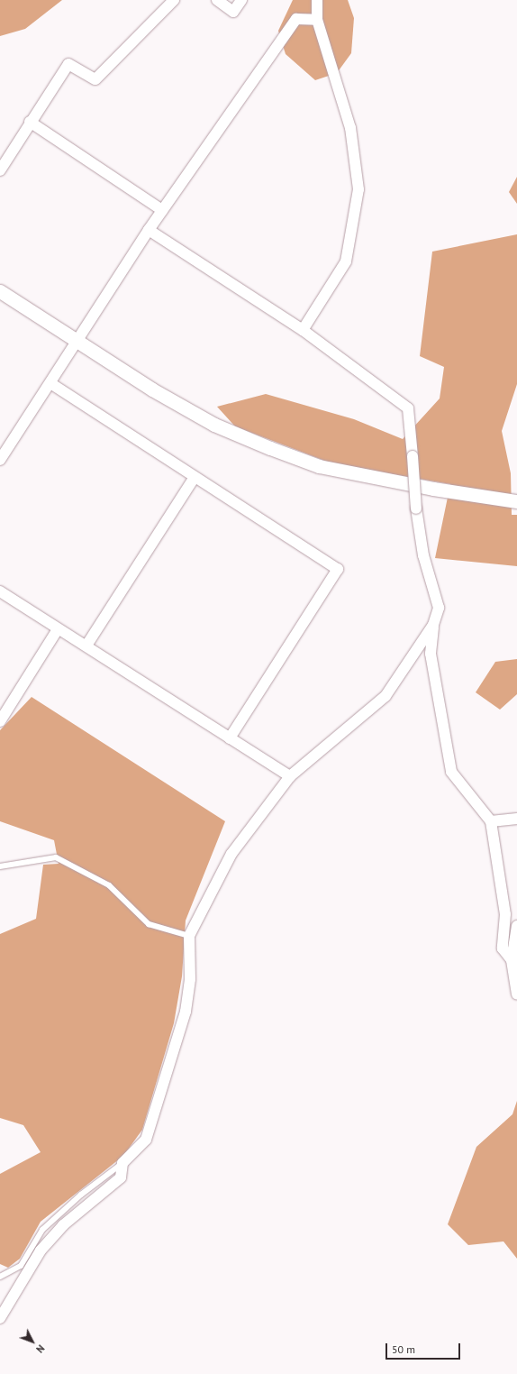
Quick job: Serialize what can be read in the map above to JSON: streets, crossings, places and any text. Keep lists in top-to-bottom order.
{
  "scale_bar": "50 m",
  "north": "bottom right"
}
